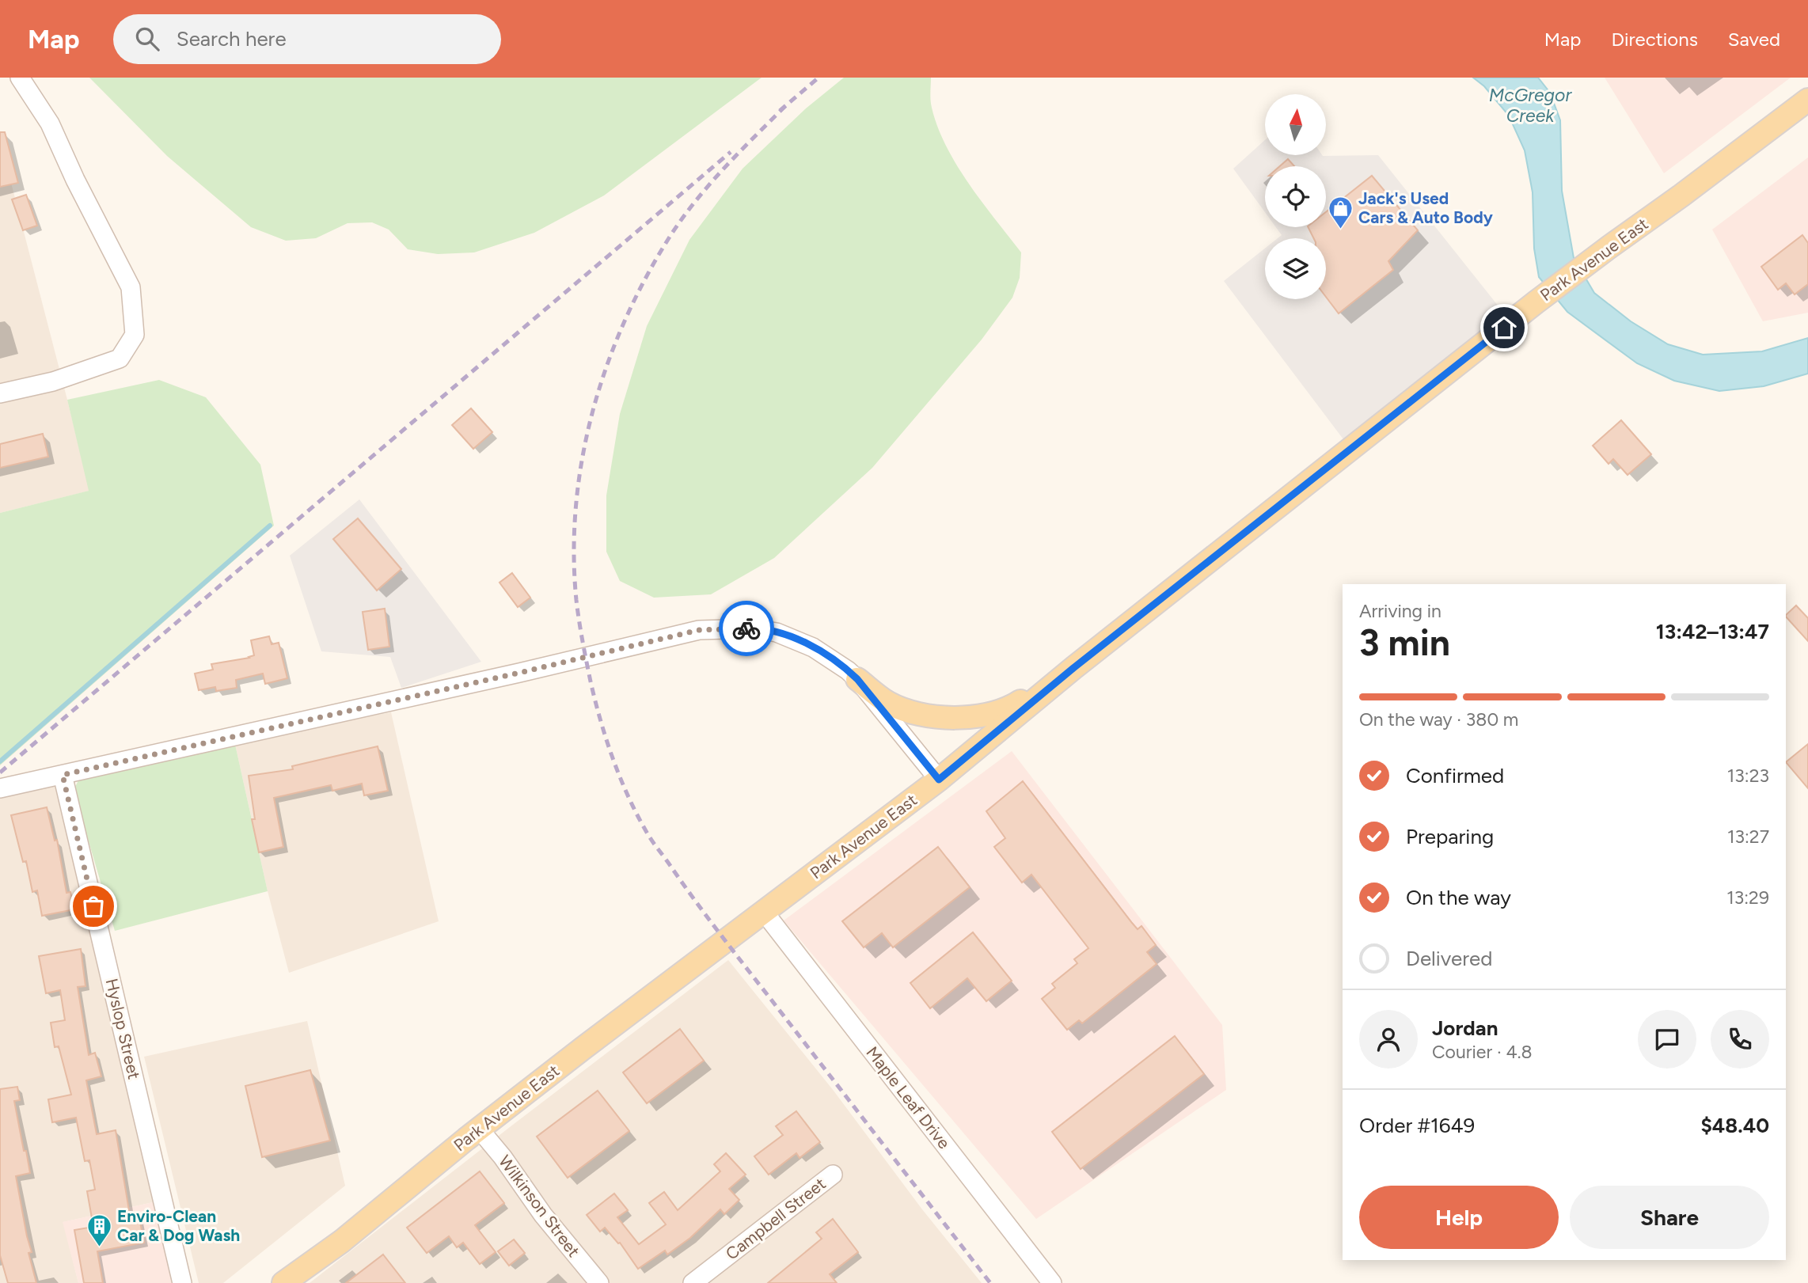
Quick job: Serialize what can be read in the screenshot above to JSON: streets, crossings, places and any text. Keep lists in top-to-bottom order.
{
  "streets": {
    "main road": ["Park Avenue East"],
    "street": [
      "Hyslop Street",
      "Maple Leaf Drive",
      "Wilkinson Street",
      "Campbell Street"
    ]
  },
  "crossings": [
    ["Park Avenue East", "Maple Leaf Drive"],
    ["Park Avenue East", "Wilkinson Street"]
  ],
  "water": ["McGregor Creek"],
  "places": {
    "shop": ["Jack's Used Cars & Auto Body"],
    "building": ["Enviro-Clean Car & Dog Wash"]
  },
  "north": "top",
  "page": {
    "header": "Map",
    "search": "Search here",
    "nav": ["Map", "Directions", "Saved"],
    "heading": ["3 min", "Arriving in", "13:42–13:47"],
    "panel": [
      "Jordan",
      "Courier · 4.8",
      "Order #1649",
      "$48.40"
    ],
    "bar": "On the way · 380 m",
    "list": [
      ["Confirmed", "13:23"],
      ["Preparing", "13:27"],
      ["On the way", "13:29"],
      "Delivered"
    ],
    "buttons": ["Help", "Share"]
  }
}
